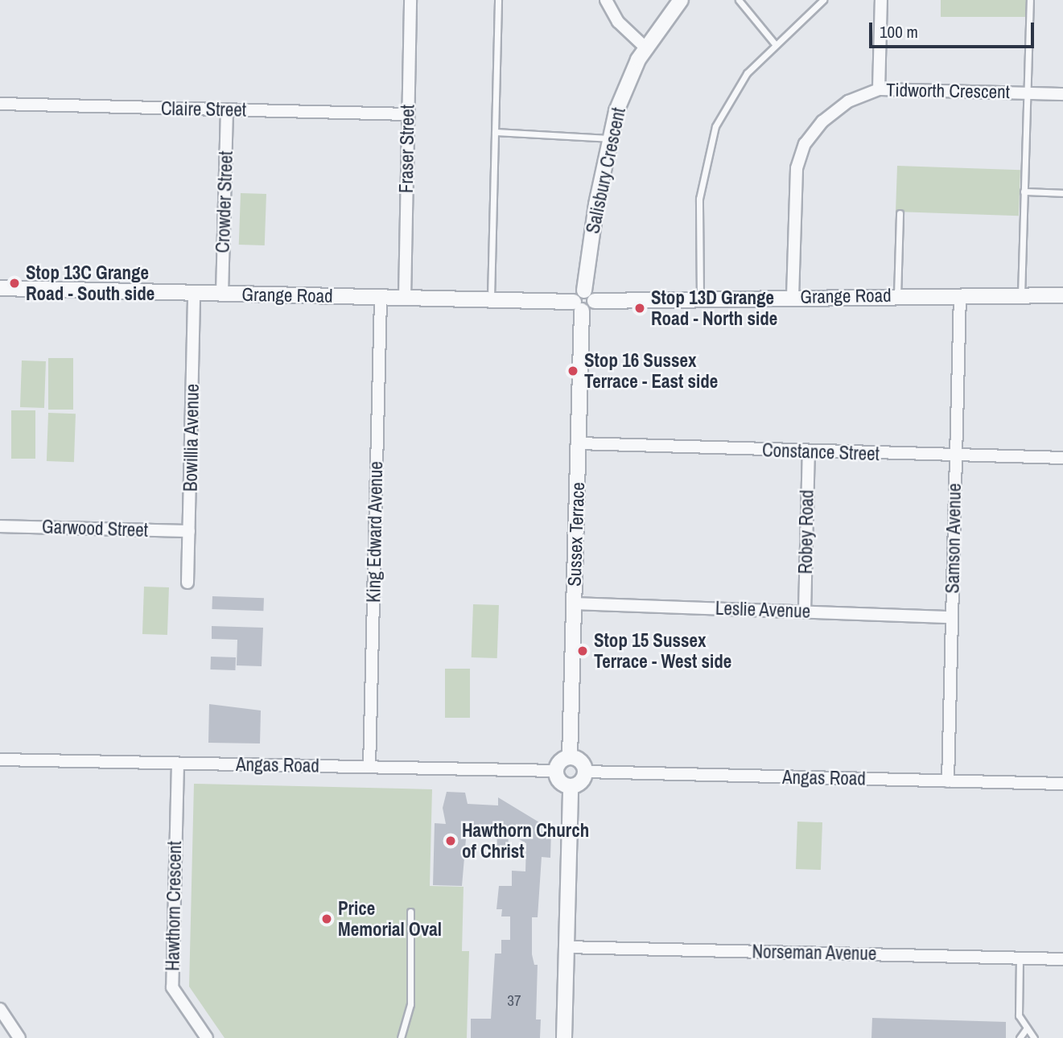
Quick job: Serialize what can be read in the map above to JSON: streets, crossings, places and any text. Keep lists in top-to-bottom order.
{
  "streets": {
    "street": [
      "Tidworth Crescent",
      "Claire Street",
      "Fraser Street",
      "Salisbury Crescent",
      "Crowder Street",
      "Grange Road",
      "Bowillia Avenue",
      "Constance Street",
      "Garwood Street",
      "King Edward Avenue",
      "Robey Road",
      "Sussex Terrace",
      "Samson Avenue",
      "Leslie Avenue",
      "Angas Road",
      "Hawthorn Crescent",
      "Norseman Avenue"
    ]
  },
  "crossings": [
    ["Tidworth Crescent", "Grange Road"],
    ["Claire Street", "Fraser Street"],
    ["Claire Street", "Crowder Street"],
    ["Fraser Street", "Grange Road"],
    ["Salisbury Crescent", "Grange Road"],
    ["Crowder Street", "Grange Road"],
    ["Grange Road", "Bowillia Avenue"],
    ["Grange Road", "King Edward Avenue"],
    ["Grange Road", "Sussex Terrace"],
    ["Grange Road", "Samson Avenue"],
    ["Bowillia Avenue", "Garwood Street"],
    ["Constance Street", "Robey Road"],
    ["Constance Street", "Sussex Terrace"],
    ["Constance Street", "Samson Avenue"],
    ["King Edward Avenue", "Angas Road"],
    ["Robey Road", "Leslie Avenue"],
    ["Sussex Terrace", "Leslie Avenue"],
    ["Sussex Terrace", "Angas Road"],
    ["Samson Avenue", "Leslie Avenue"],
    ["Samson Avenue", "Angas Road"],
    ["Angas Road", "Hawthorn Crescent"]
  ],
  "places": [
    "Stop 13C Grange Road - South side",
    "Stop 13D Grange Road - North side",
    "Stop 16 Sussex Terrace - East side",
    "Stop 15 Sussex Terrace - West side",
    "Hawthorn Church of Christ",
    "Price Memorial Oval"
  ],
  "house_numbers": ["37"],
  "scale_bar": "100 m"
}
